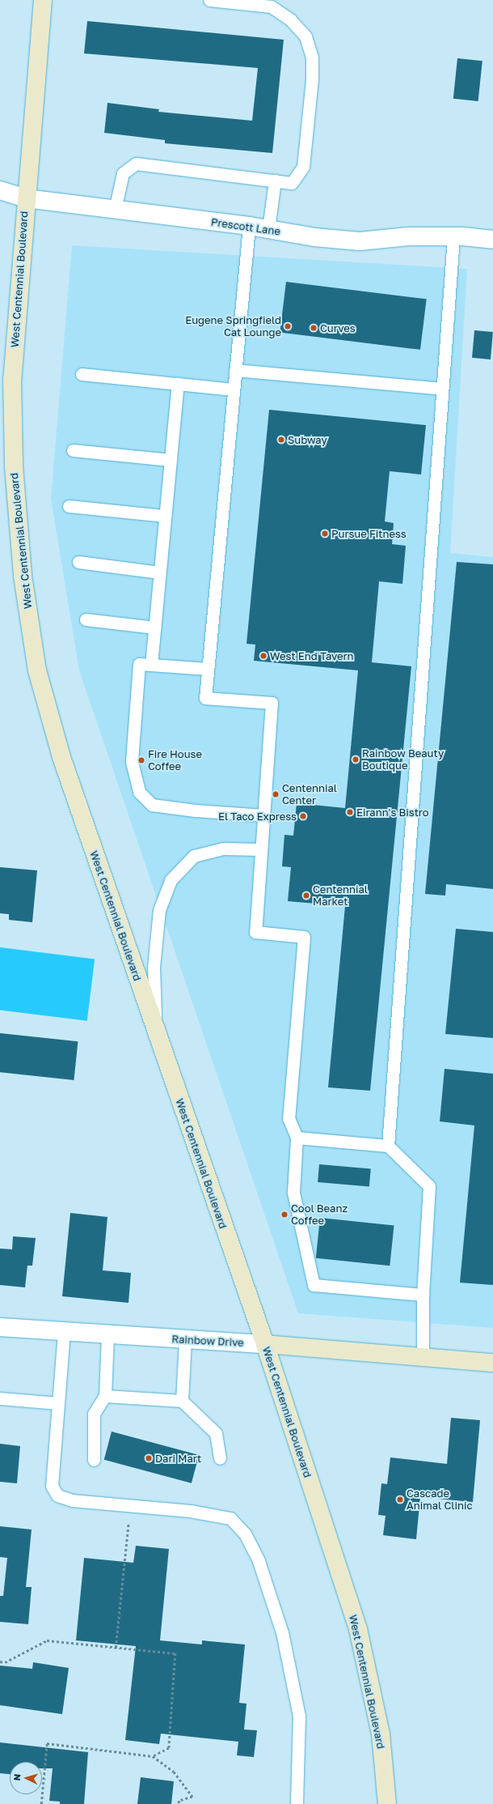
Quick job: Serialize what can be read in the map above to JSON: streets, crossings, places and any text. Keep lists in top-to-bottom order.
{
  "streets": {
    "main road": ["West Centennial Boulevard", "Rainbow Drive"],
    "street": ["Prescott Lane"]
  },
  "crossings": [
    ["Prescott Lane", "West Centennial Boulevard"],
    ["West Centennial Boulevard", "Rainbow Drive"]
  ],
  "places": [
    "Eugene Springfield Cat Lounge",
    "Curves",
    "Subway",
    "Pursue Fitness",
    "West End Tavern",
    "Rainbow Beauty Boutique",
    "Fire House Coffee",
    "Centennial Center",
    "Eirann's Bistro",
    "El Taco Express",
    "Centennial Market",
    "Cool Beanz Coffee",
    "Dari Mart",
    "Cascade Animal Clinic"
  ],
  "north": "left"
}
